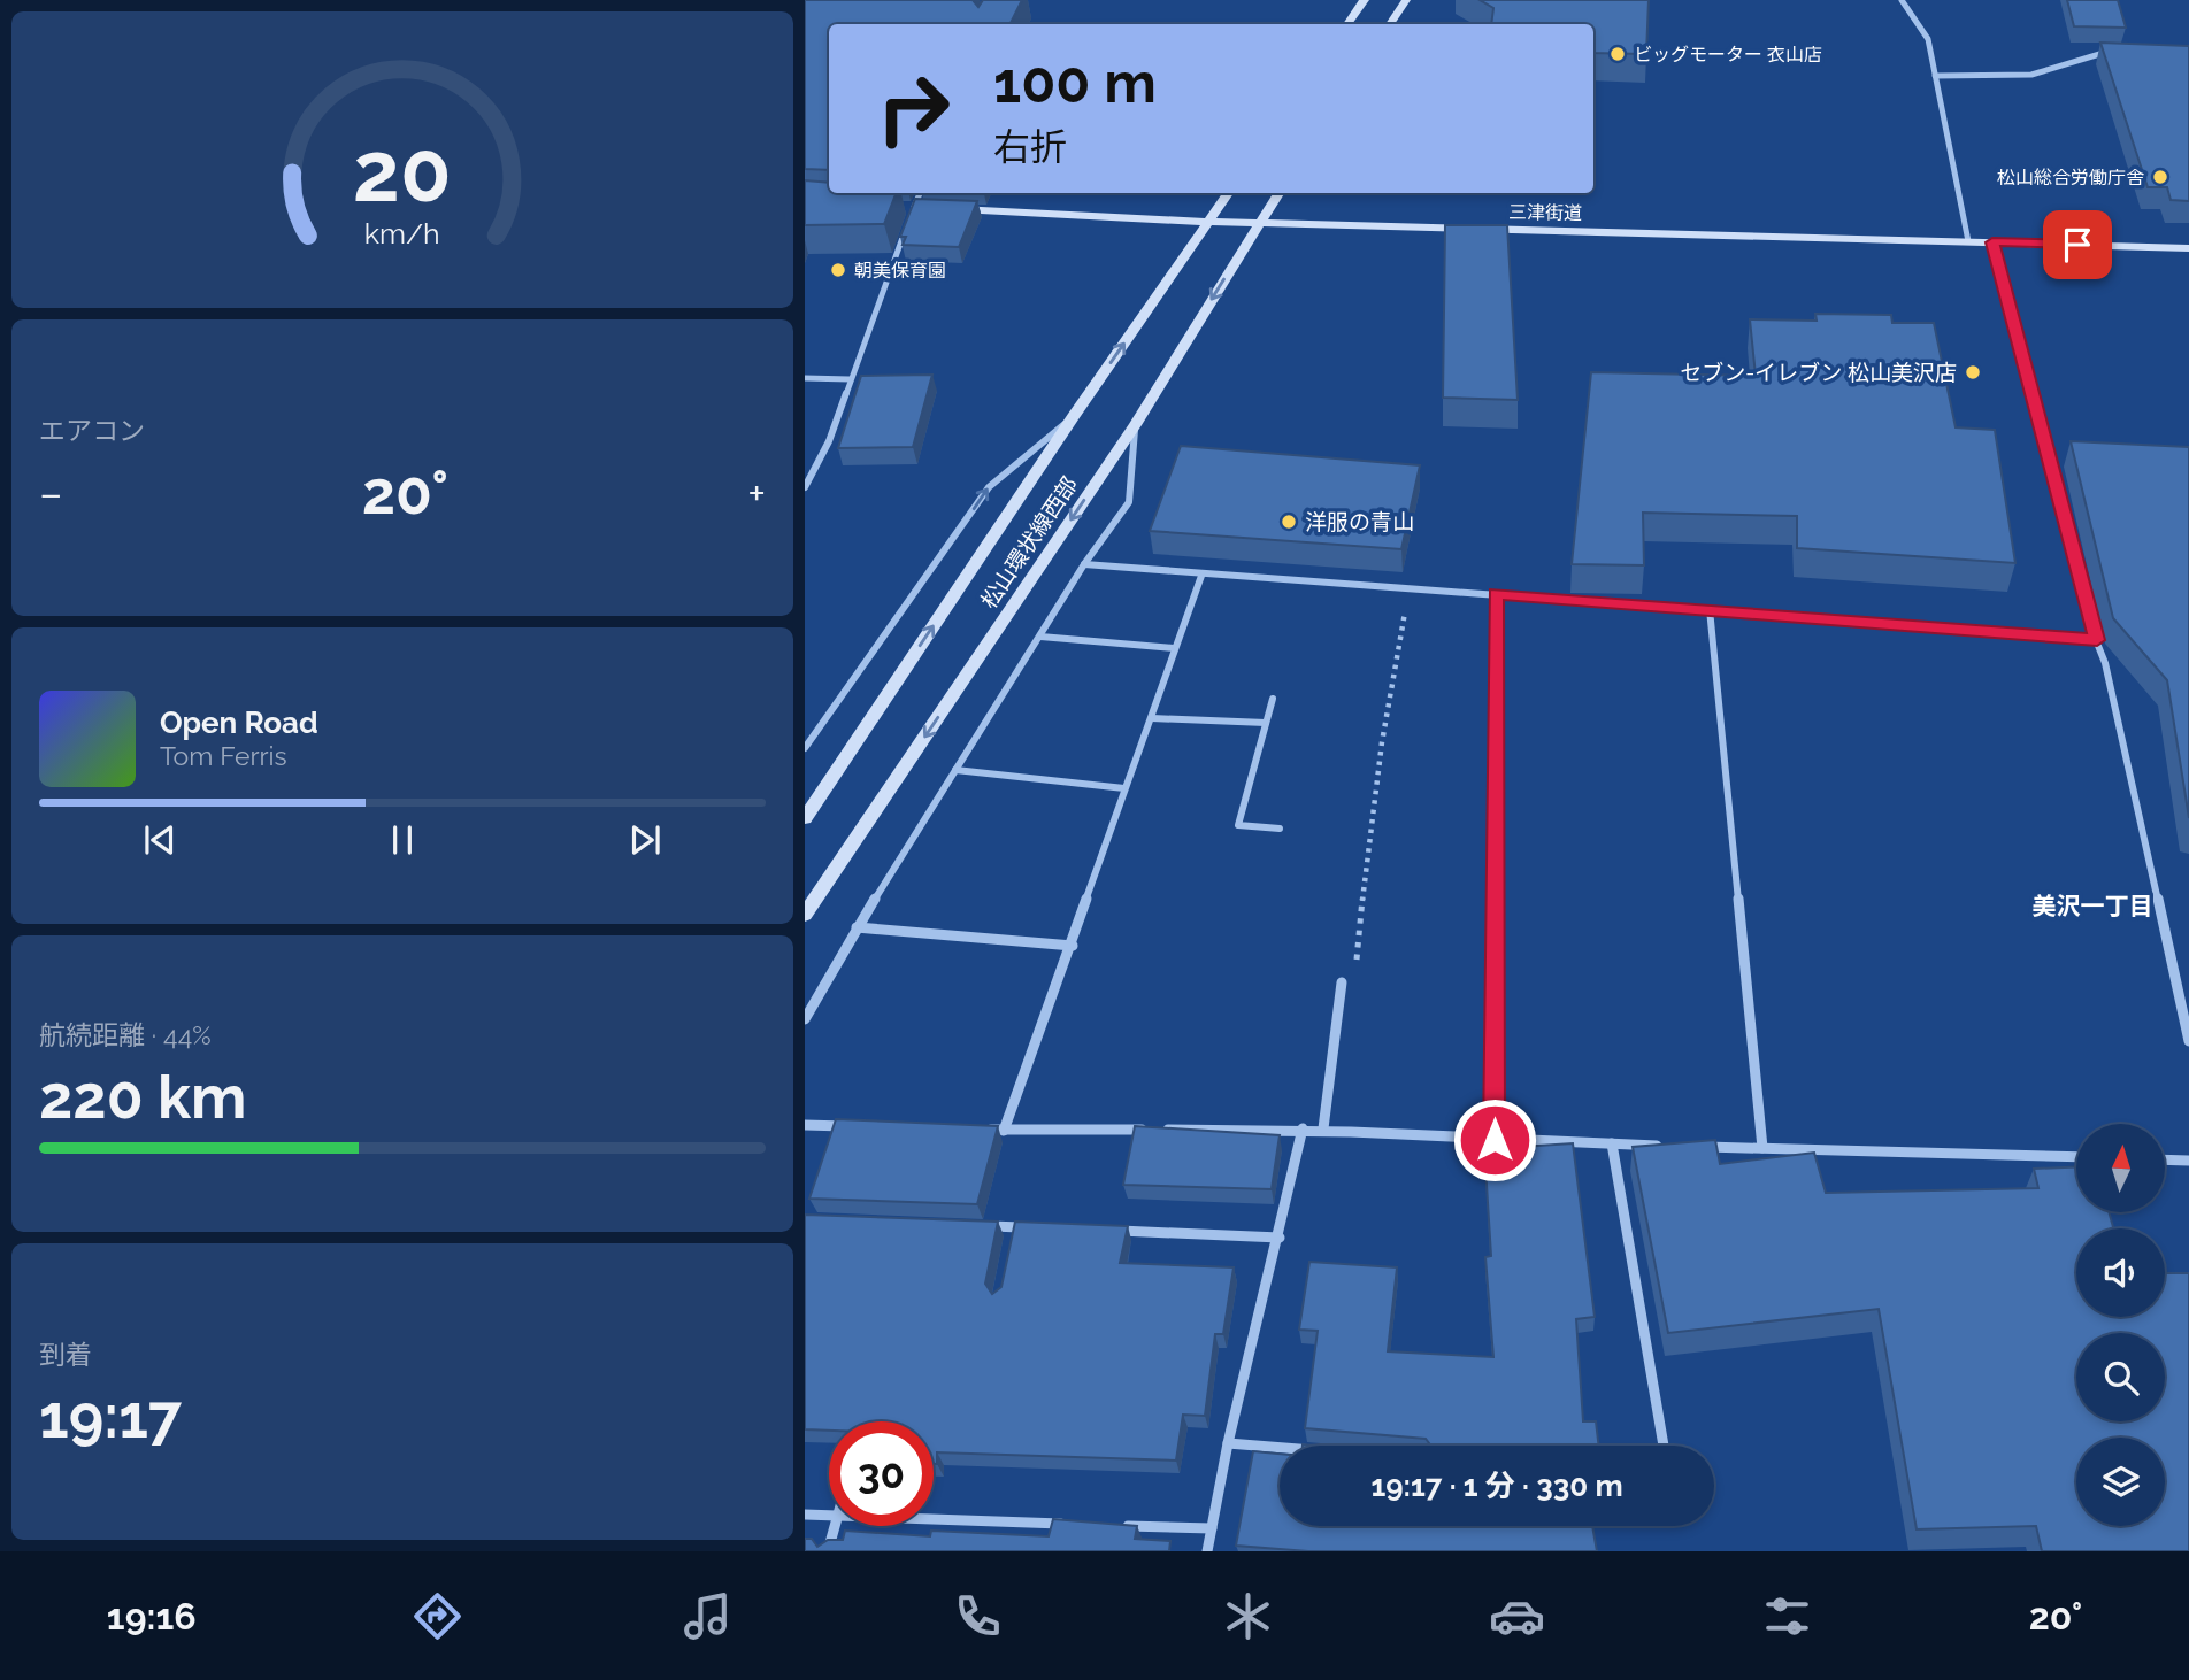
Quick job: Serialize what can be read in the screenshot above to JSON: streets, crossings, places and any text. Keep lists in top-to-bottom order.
{
  "streets": {
    "street": ["三津街道", "松山環状線西部"]
  },
  "crossings": [
    ["三津街道", "松山環状線西部"]
  ],
  "districts": ["美沢一丁目"],
  "places": [
    "ビッグモーター 衣山店",
    "松山総合労働庁舎",
    "朝美保育園",
    "セブン-イレブン 松山美沢店",
    "洋服の青山"
  ],
  "north": "top",
  "page": {
    "turn": ["100 m", "右折"],
    "tile": [
      "エアコン",
      ["航続距離 · 44%", "220 km"],
      ["到着", "19:17"]
    ],
    "heat": ["−", "20°", "+"],
    "song": ["Open Road", "Tom Ferris"],
    "limit": "30",
    "trip": "19:17 · 1 分 · 330 m",
    "tabs": ["19:16", "20°"],
    "gauge": ["20", "km/h"]
  }
}
